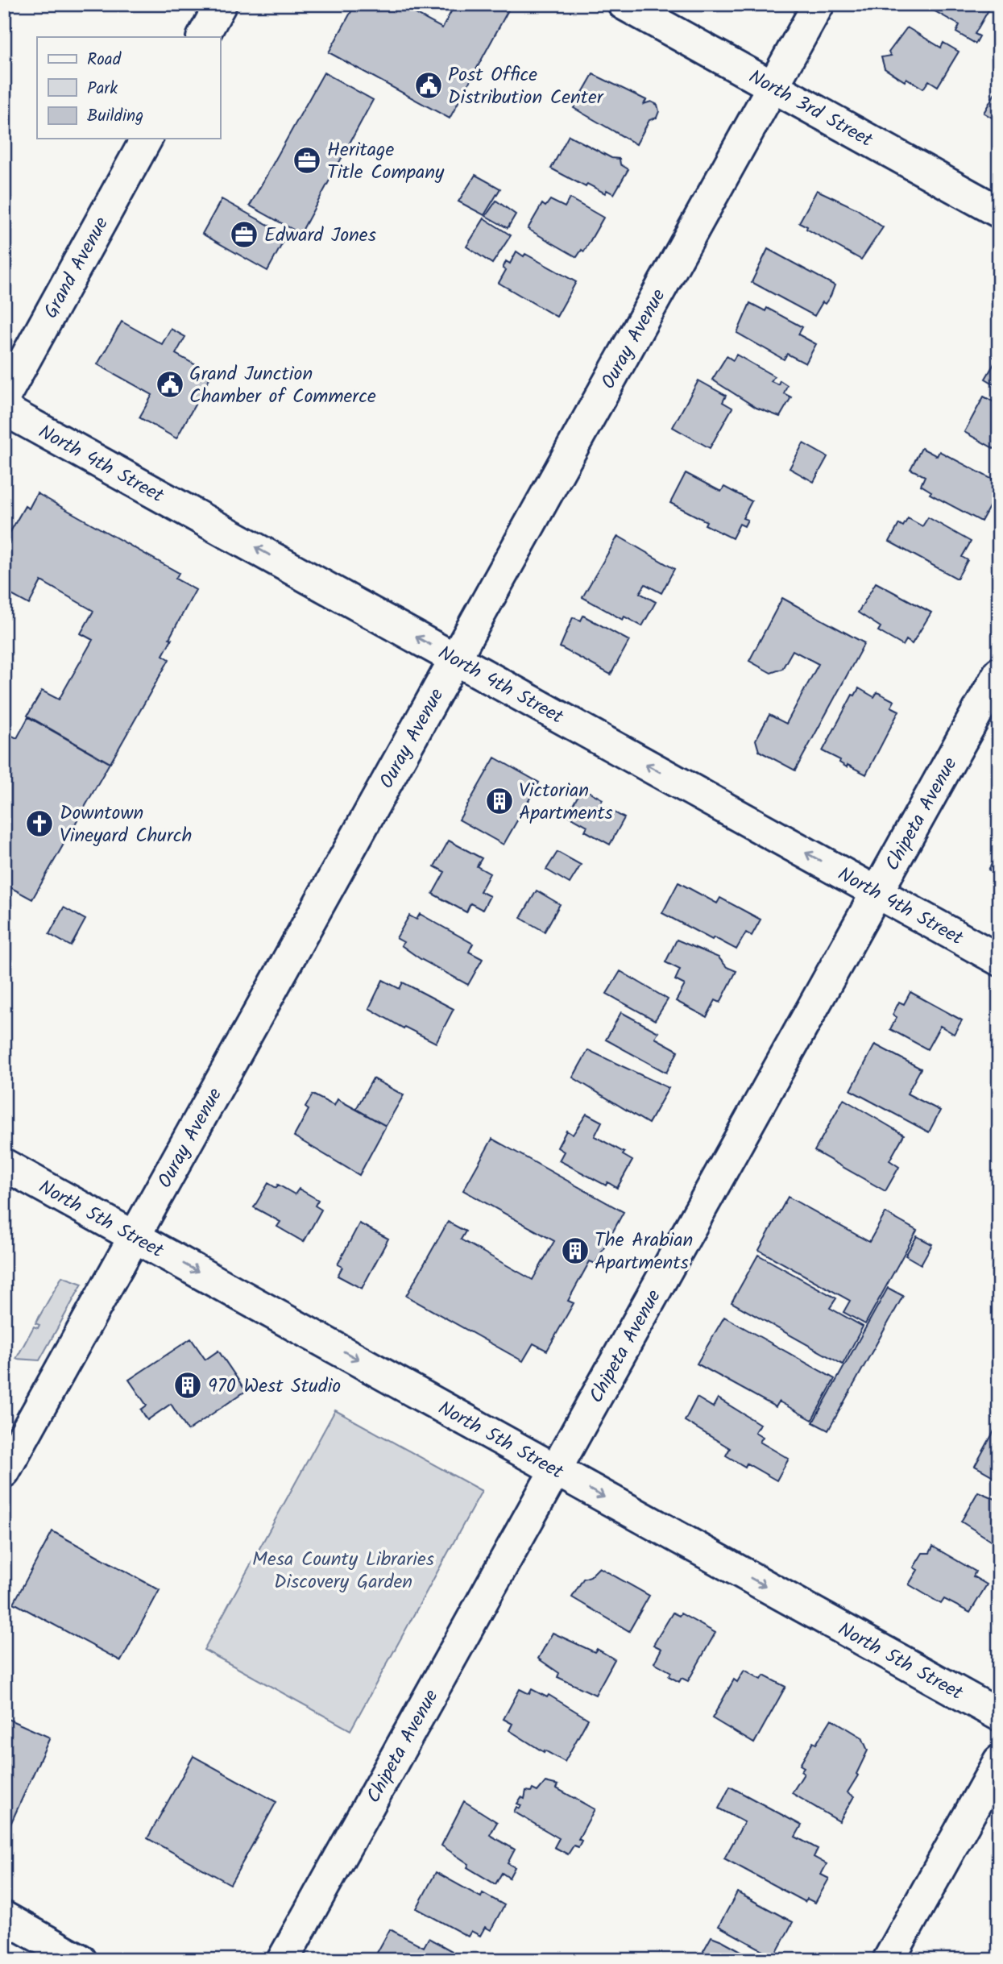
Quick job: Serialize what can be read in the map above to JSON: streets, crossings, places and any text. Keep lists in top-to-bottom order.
{
  "streets": {
    "street": [
      "North 3rd Street",
      "Grand Avenue",
      "Ouray Avenue",
      "North 4th Street",
      "Chipeta Avenue",
      "North 5th Street"
    ]
  },
  "crossings": [
    ["North 3rd Street", "Ouray Avenue"],
    ["Ouray Avenue", "North 4th Street"],
    ["Ouray Avenue", "North 5th Street"],
    ["North 4th Street", "Chipeta Avenue"],
    ["Chipeta Avenue", "North 5th Street"]
  ],
  "one_way": ["North 4th Street", "North 5th Street"],
  "parks": ["Mesa County Libraries Discovery Garden"],
  "places": {
    "public building": ["Post Office Distribution Center", "Grand Junction Chamber of Commerce"],
    "office": ["Heritage Title Company", "Edward Jones"],
    "building": ["Victorian Apartments", "The Arabian Apartments", "970 West Studio"],
    "church": ["Downtown Vineyard Church"]
  },
  "legend": ["Road", "Park", "Building"]
}
